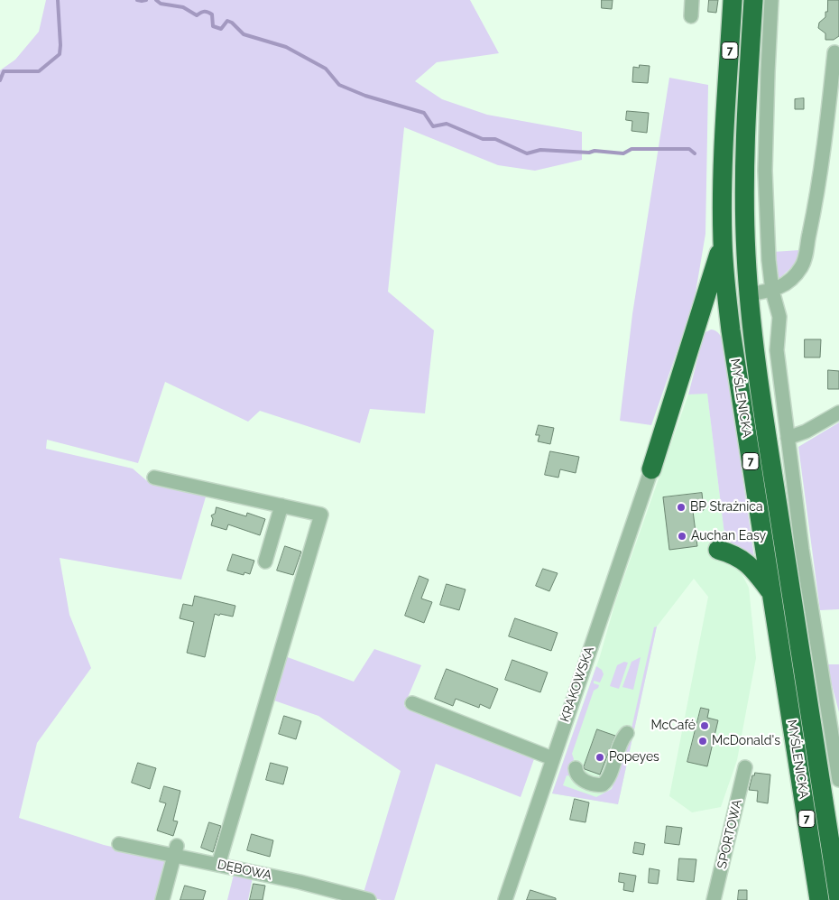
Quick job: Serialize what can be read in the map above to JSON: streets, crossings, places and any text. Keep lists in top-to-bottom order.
{
  "streets": {
    "highway": ["7", "MYŚLENICKA"],
    "street": ["KRAKOWSKA", "SPORTOWA", "DĘBOWA"]
  },
  "places": [
    "BP Strażnica",
    "Auchan Easy",
    "McCafé",
    "McDonald's",
    "Popeyes"
  ]
}
